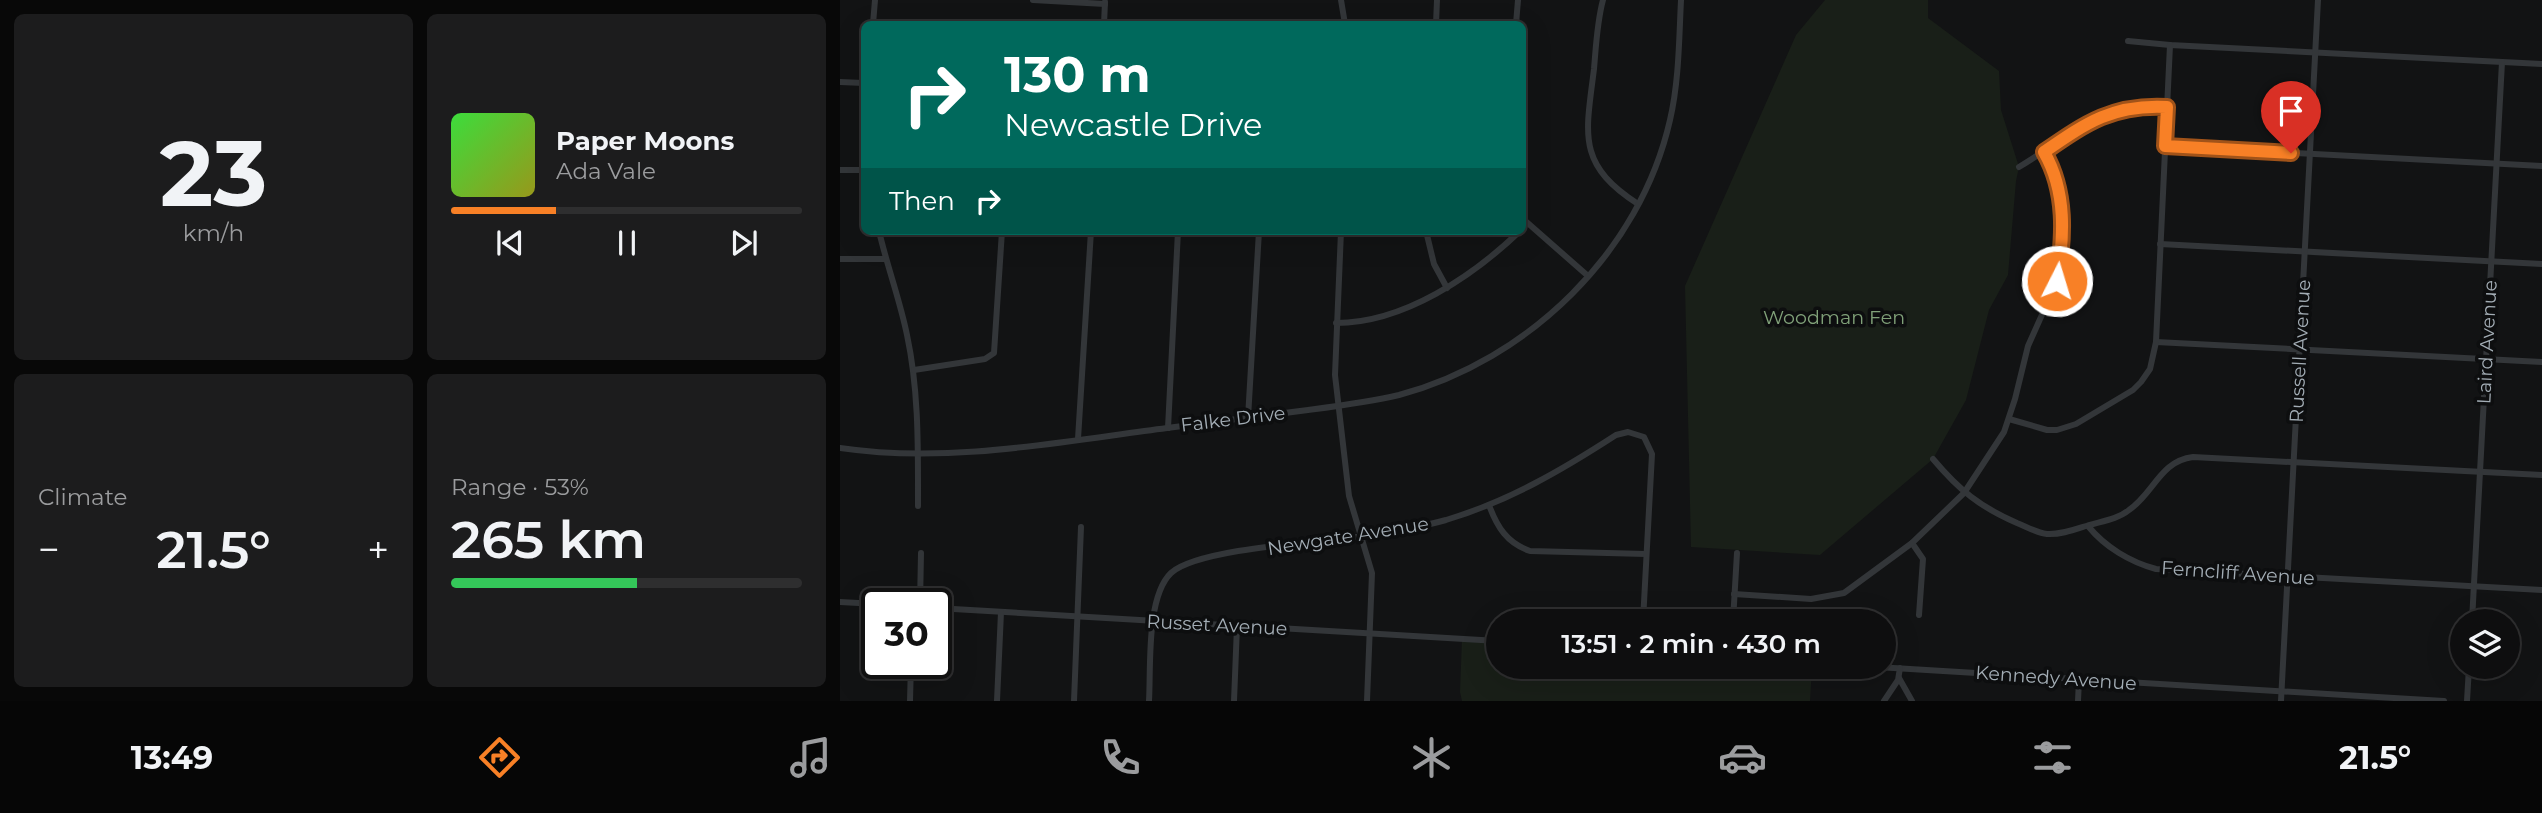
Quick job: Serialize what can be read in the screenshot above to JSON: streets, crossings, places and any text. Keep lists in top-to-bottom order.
{
  "streets": {
    "street": [
      "Laird Avenue",
      "Russell Avenue",
      "Falke Drive",
      "Newgate Avenue",
      "Ferncliff Avenue",
      "Russet Avenue",
      "Kennedy Avenue"
    ]
  },
  "crossings": [
    ["Laird Avenue", "Ferncliff Avenue"],
    ["Russell Avenue", "Ferncliff Avenue"],
    ["Russell Avenue", "Kennedy Avenue"],
    ["Newgate Avenue", "Russet Avenue"]
  ],
  "parks": ["Woodman Fen"],
  "page": {
    "tile": [
      ["23", "km/h"],
      "Climate",
      ["Range · 53%", "265 km"]
    ],
    "turn": ["130 m", "Newcastle Drive"],
    "song": ["Paper Moons", "Ada Vale"],
    "then": "Then",
    "heat": ["−", "21.5°", "+"],
    "limit": "30",
    "trip": "13:51 · 2 min · 430 m",
    "tabs": ["13:49", "21.5°"]
  }
}
